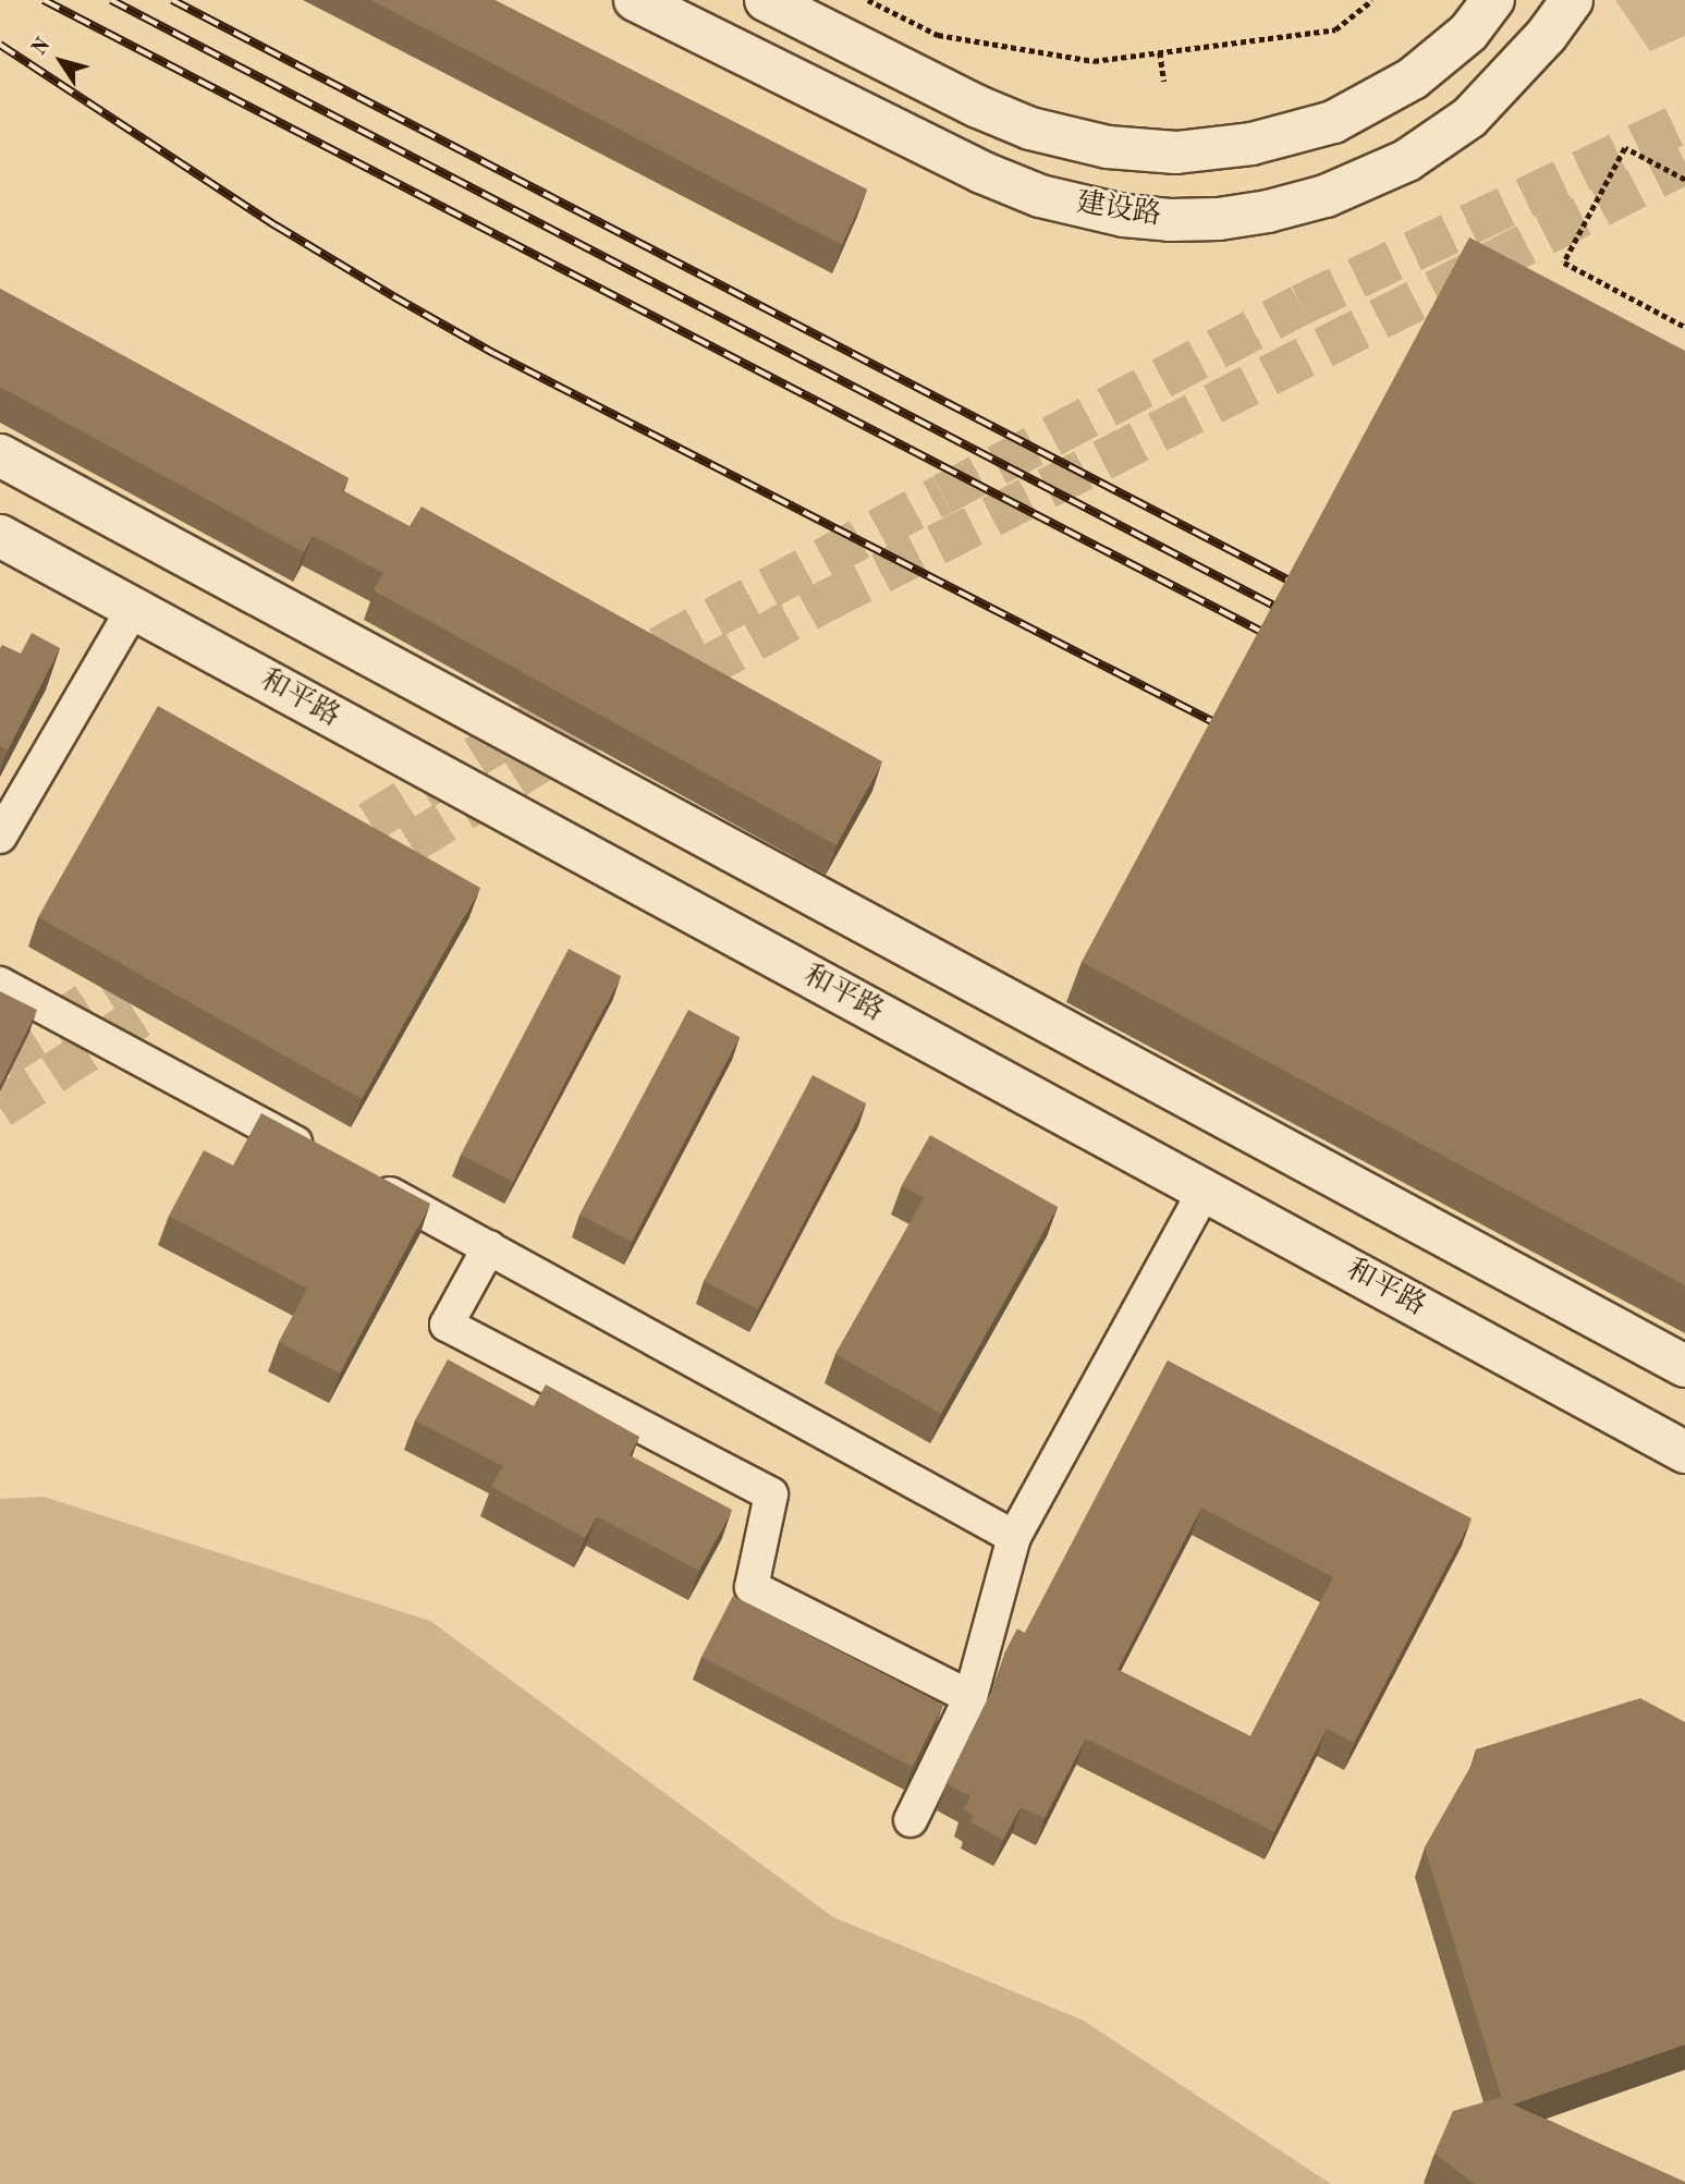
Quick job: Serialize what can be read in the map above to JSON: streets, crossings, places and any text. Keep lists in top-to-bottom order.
{
  "streets": {
    "main road": ["建设路", "和平路"]
  },
  "north": "top left"
}
